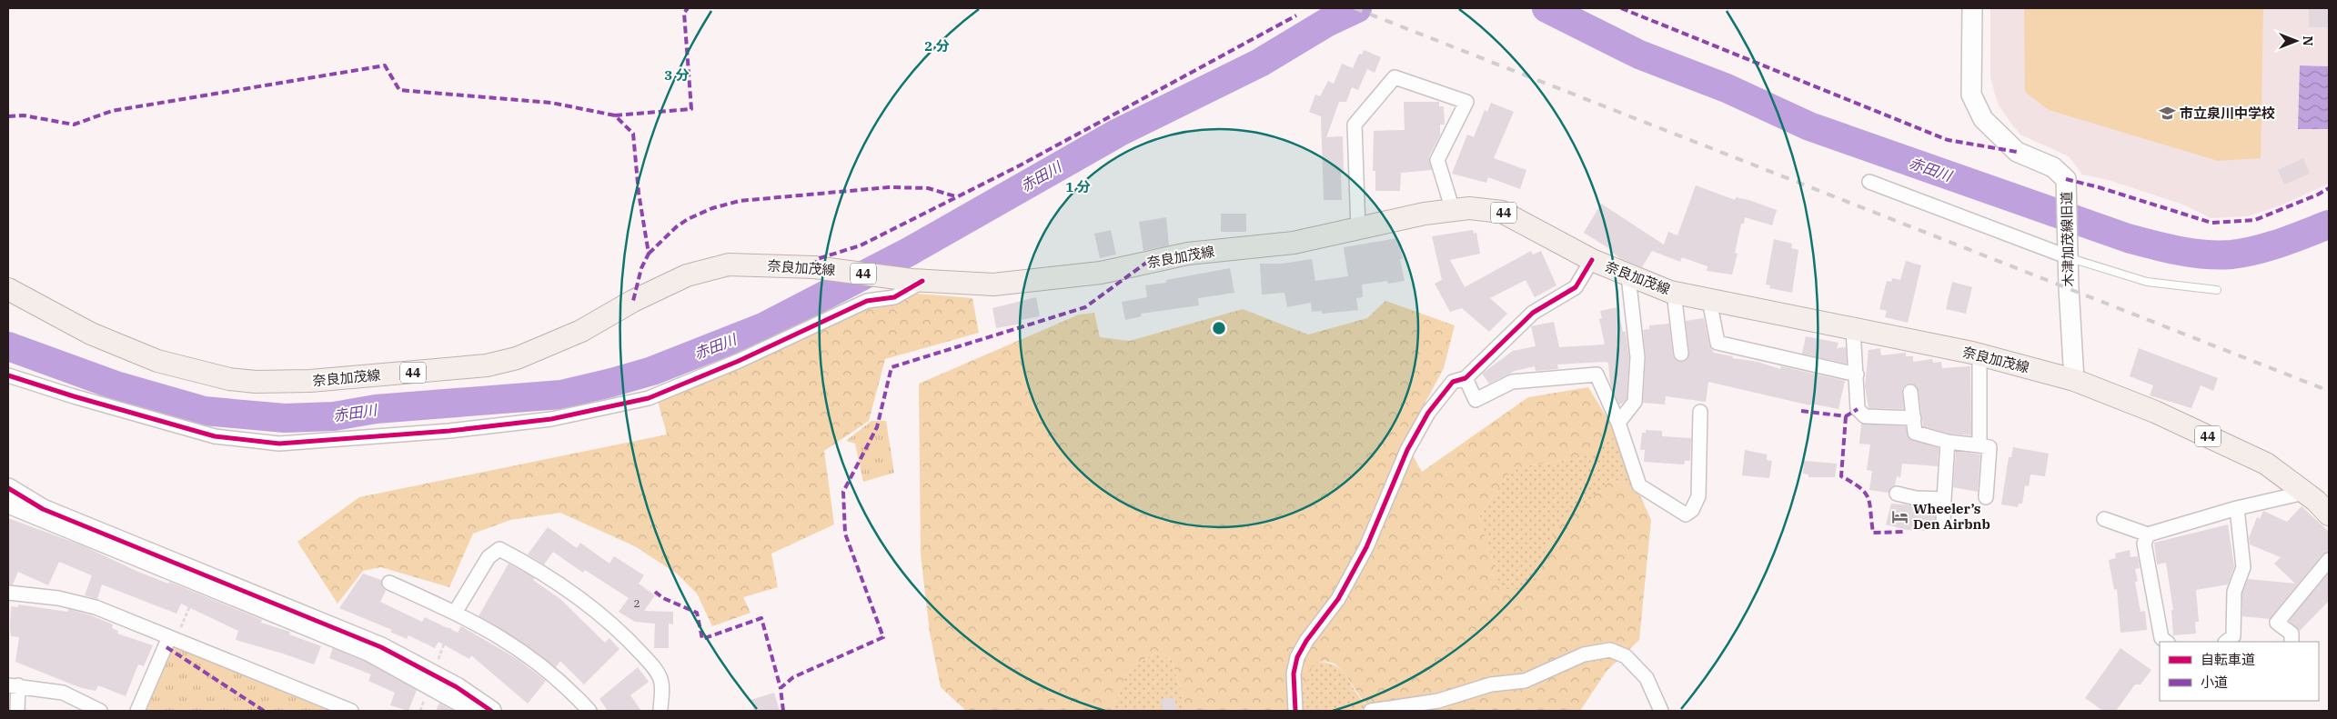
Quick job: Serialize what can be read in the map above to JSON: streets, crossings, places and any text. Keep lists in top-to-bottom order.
{
  "streets": {
    "main road": ["44", "奈良加茂線"],
    "street": ["木津加茂線旧道"]
  },
  "crossings": [
    ["木津加茂線旧道", "奈良加茂線"]
  ],
  "water": ["赤田川"],
  "places": {
    "school or university": ["市立泉川中学校"],
    "hotel": ["Wheeler’s Den Airbnb"]
  },
  "house_numbers": ["2"],
  "legend": ["自転車道", "小道"],
  "north": "right",
  "rings": ["2 分", "3 分", "1 分"]
}
